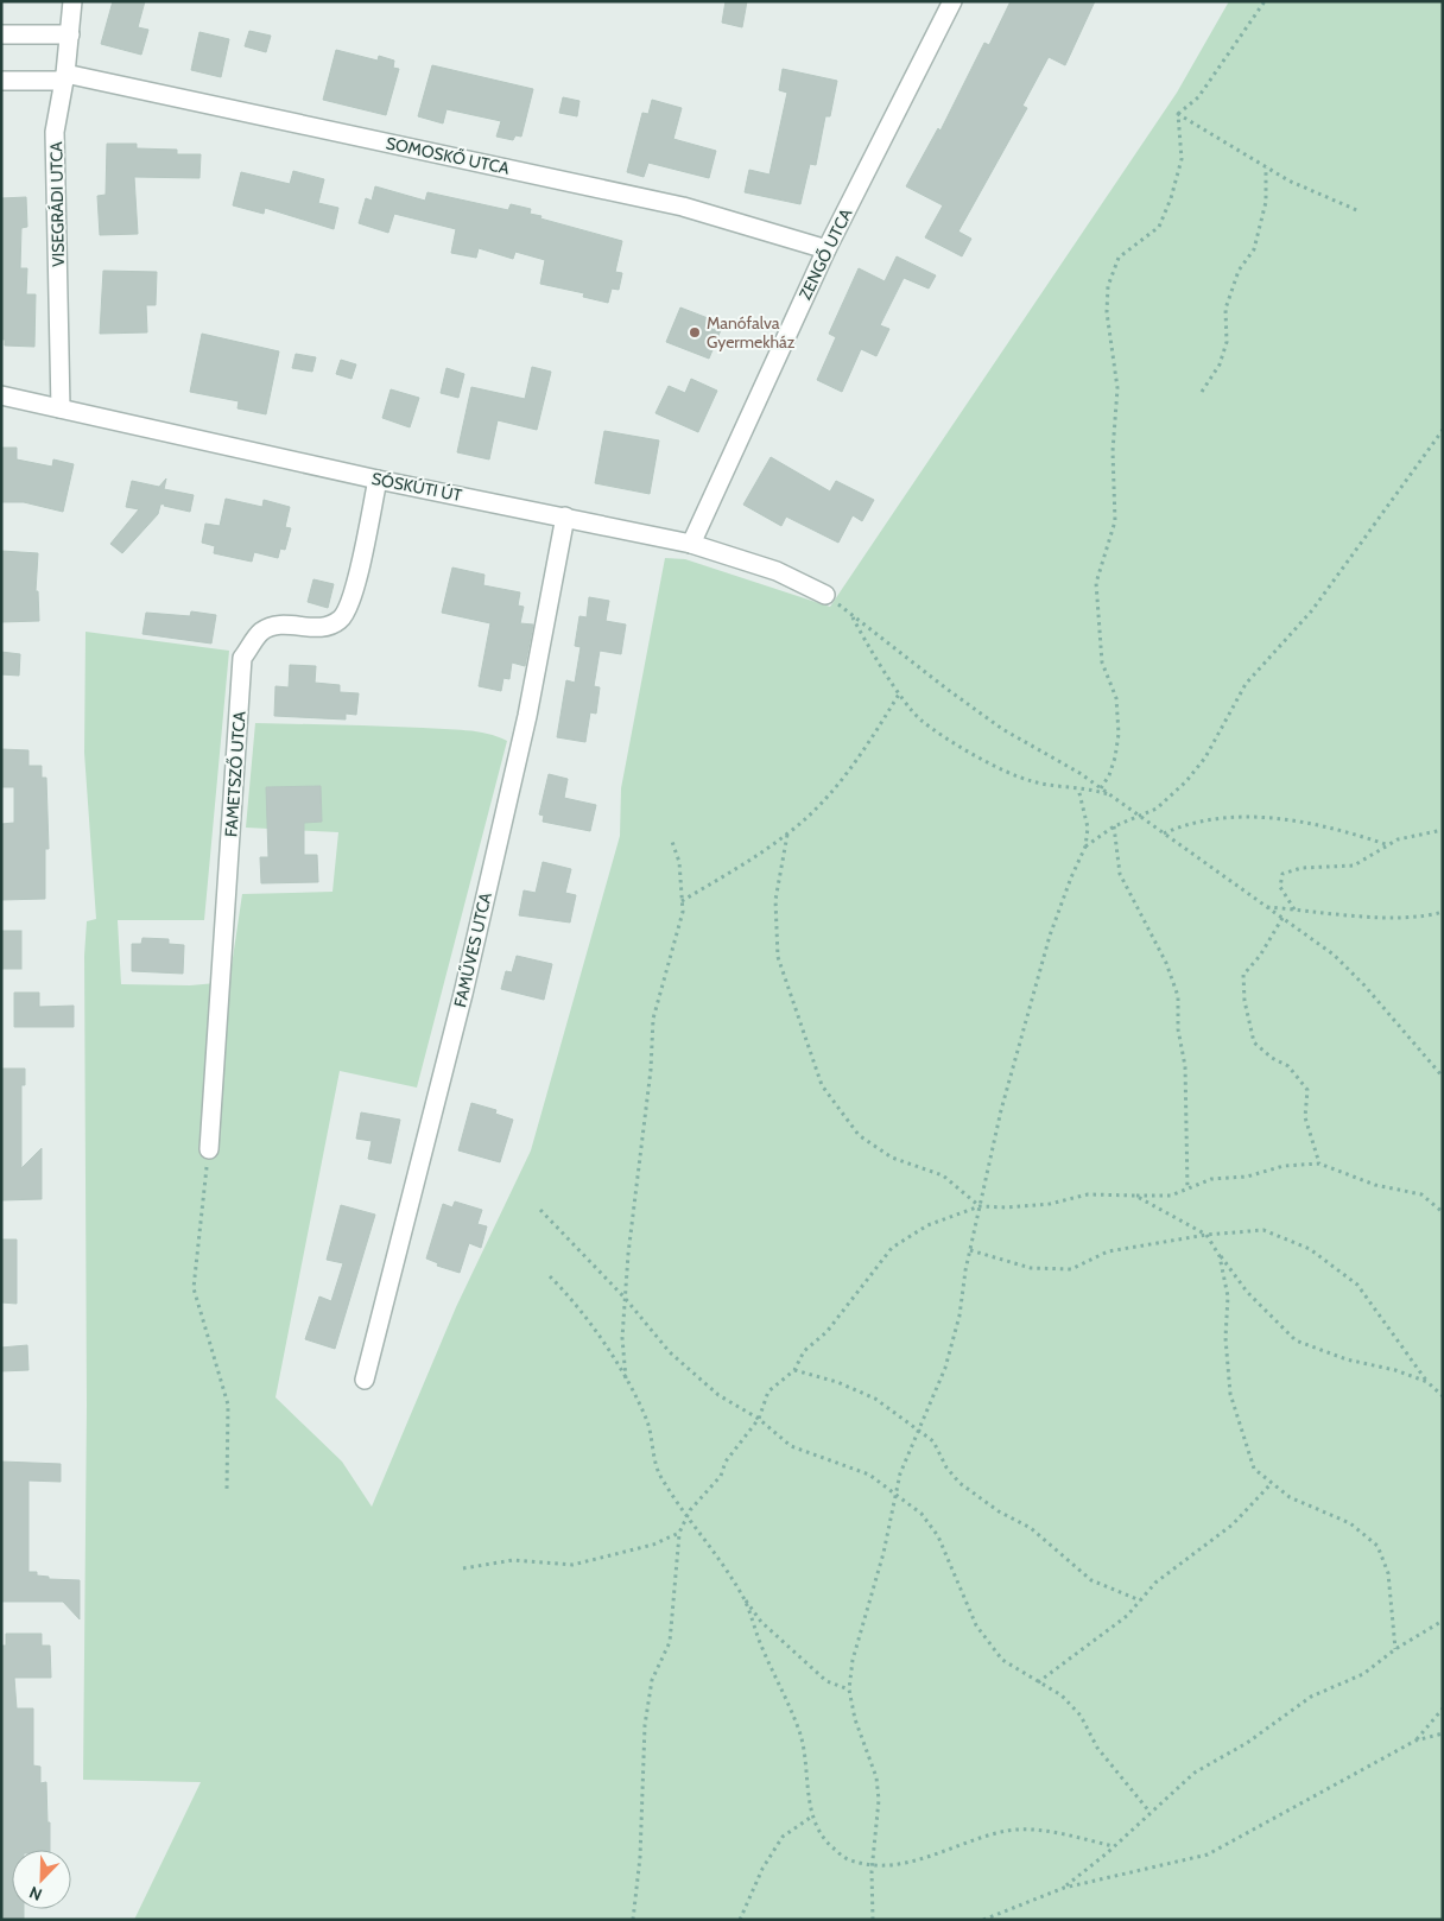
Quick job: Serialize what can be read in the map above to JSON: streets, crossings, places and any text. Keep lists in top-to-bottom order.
{
  "streets": {
    "street": [
      "SOMOSKŐ UTCA",
      "VISEGRÁDI UTCA",
      "ZENGŐ UTCA",
      "SÓSKÚTI ÚT",
      "FAMETSZŐ UTCA",
      "FAMŰVES UTCA"
    ]
  },
  "crossings": [
    ["SOMOSKŐ UTCA", "VISEGRÁDI UTCA"],
    ["SOMOSKŐ UTCA", "ZENGŐ UTCA"],
    ["VISEGRÁDI UTCA", "SÓSKÚTI ÚT"],
    ["ZENGŐ UTCA", "SÓSKÚTI ÚT"],
    ["SÓSKÚTI ÚT", "FAMETSZŐ UTCA"],
    ["SÓSKÚTI ÚT", "FAMŰVES UTCA"]
  ],
  "places": ["Manófalva Gyermekház"],
  "north": "bottom left"
}
